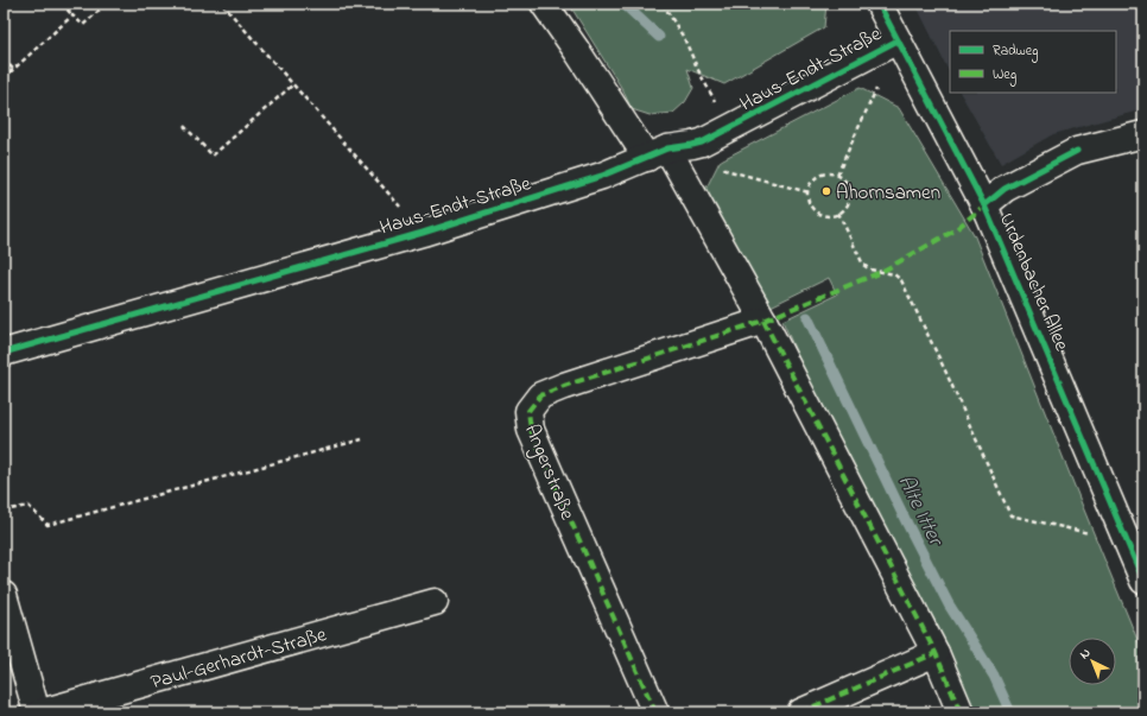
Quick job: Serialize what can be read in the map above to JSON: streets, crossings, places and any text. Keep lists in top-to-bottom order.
{
  "streets": {
    "street": [
      "Haus-Endt-Straße",
      "Urdenbacher Allee",
      "Angerstraße",
      "Paul-Gerhardt-Straße"
    ]
  },
  "crossings": [
    ["Haus-Endt-Straße", "Urdenbacher Allee"]
  ],
  "water": ["Alte Itter"],
  "places": ["Ahornsamen"],
  "legend": ["Radweg", "Weg"],
  "north": "top left"
}
